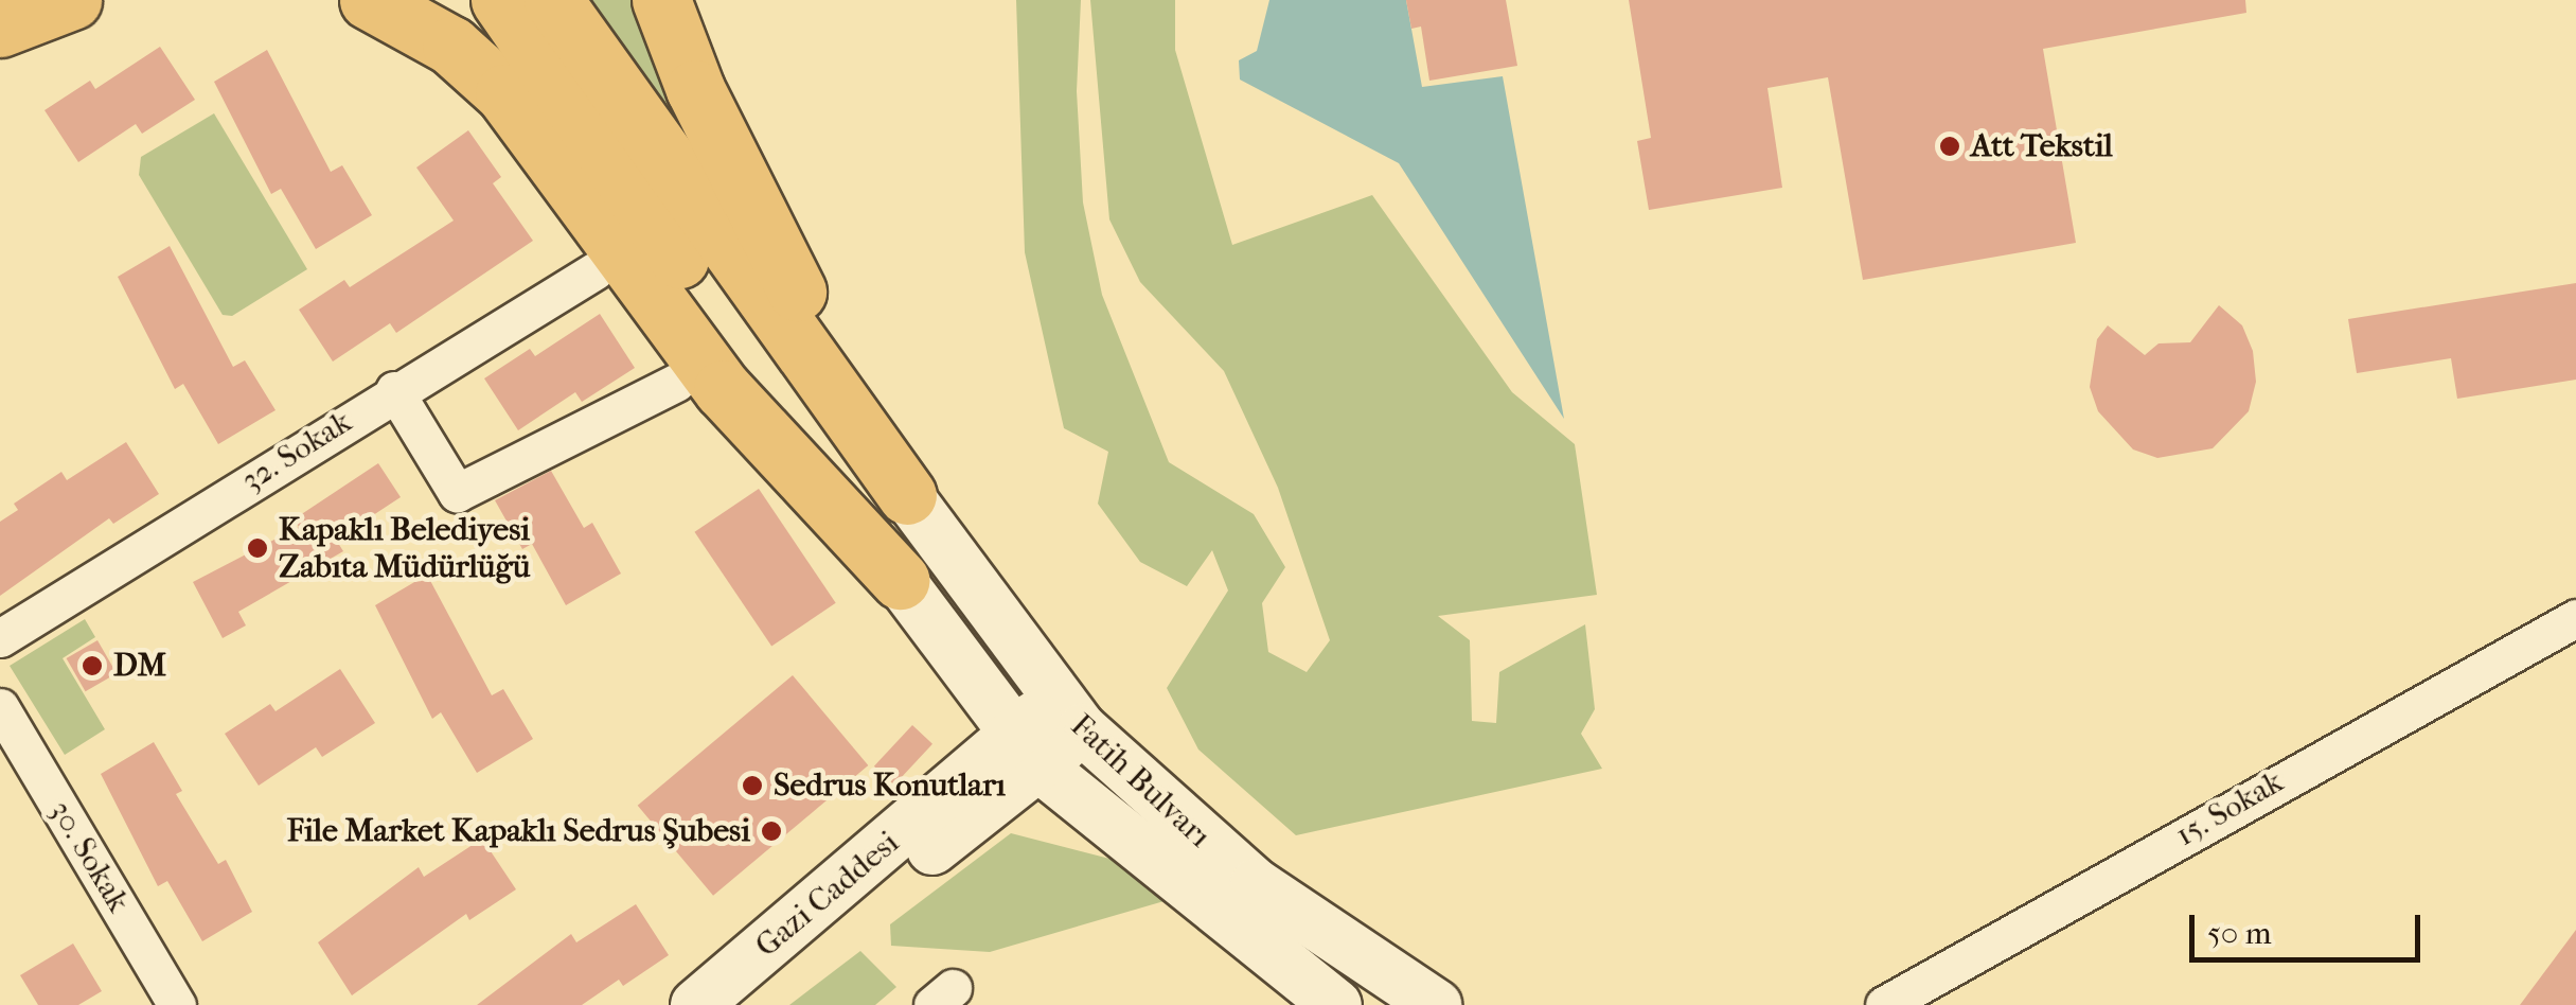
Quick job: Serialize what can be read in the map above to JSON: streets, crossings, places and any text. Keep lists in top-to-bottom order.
{
  "streets": {
    "main road": ["Fatih Bulvarı", "Gazi Caddesi"],
    "street": ["32. Sokak", "15. Sokak", "30. Sokak"]
  },
  "crossings": [
    ["Fatih Bulvarı", "Gazi Caddesi"]
  ],
  "places": [
    "Att Tekstil",
    "Kapaklı Belediyesi Zabıta Müdürlüğü",
    "DM",
    "Sedrus Konutları",
    "File Market Kapaklı Sedrus Şubesi"
  ],
  "scale_bar": "50 m"
}
